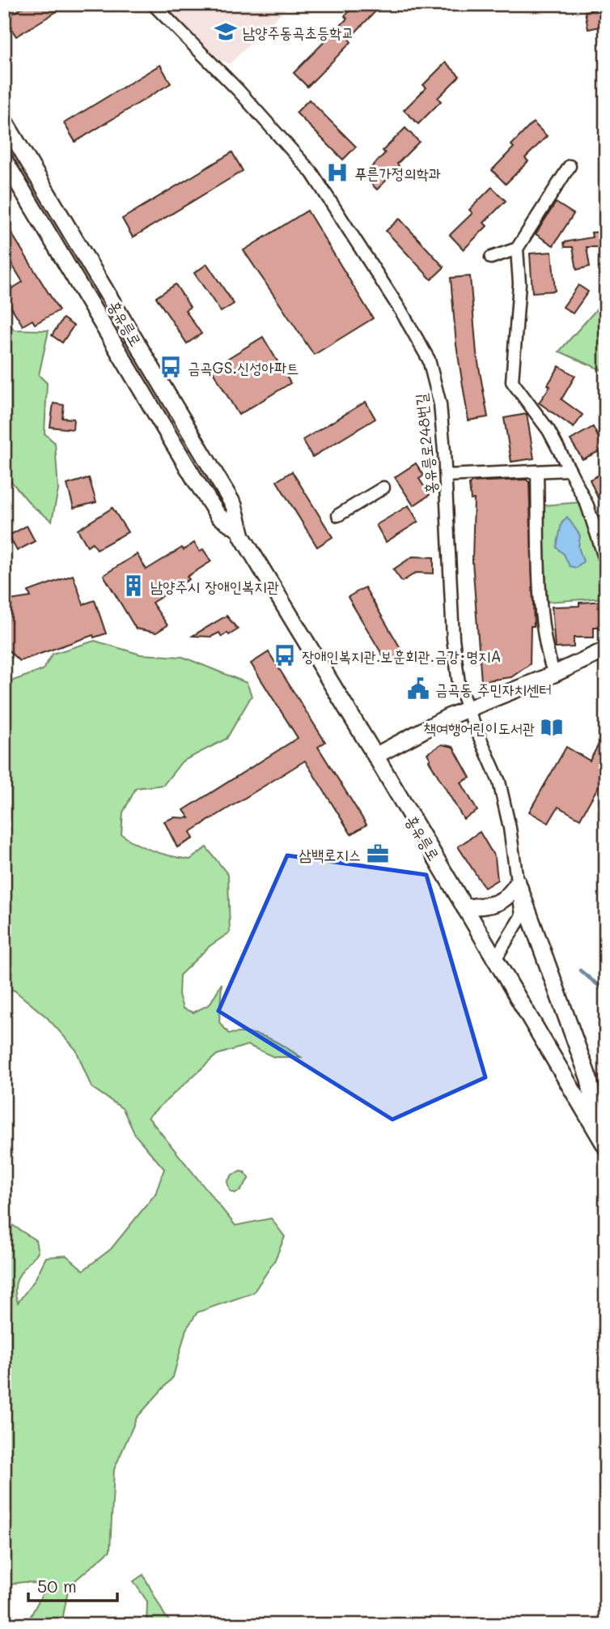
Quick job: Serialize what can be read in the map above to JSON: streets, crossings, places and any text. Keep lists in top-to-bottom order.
{
  "streets": {
    "street": ["홍유릉로", "홍유릉로248번길"]
  },
  "crossings": [
    ["홍유릉로", "홍유릉로248번길"]
  ],
  "places": {
    "school or university": ["남양주동곡초등학교"],
    "hospital": ["푸른가정의학과"],
    "bus stop": ["금곡GS.신성아파트", "장애인복지관.보훈회관.금강·명지A"],
    "building": ["남양주시 장애인복지관"],
    "public building": ["금곡동 주민자치센터"],
    "library": ["책여행어린이도서관"],
    "office": ["삼백로지스"]
  },
  "scale_bar": "50 m"
}
